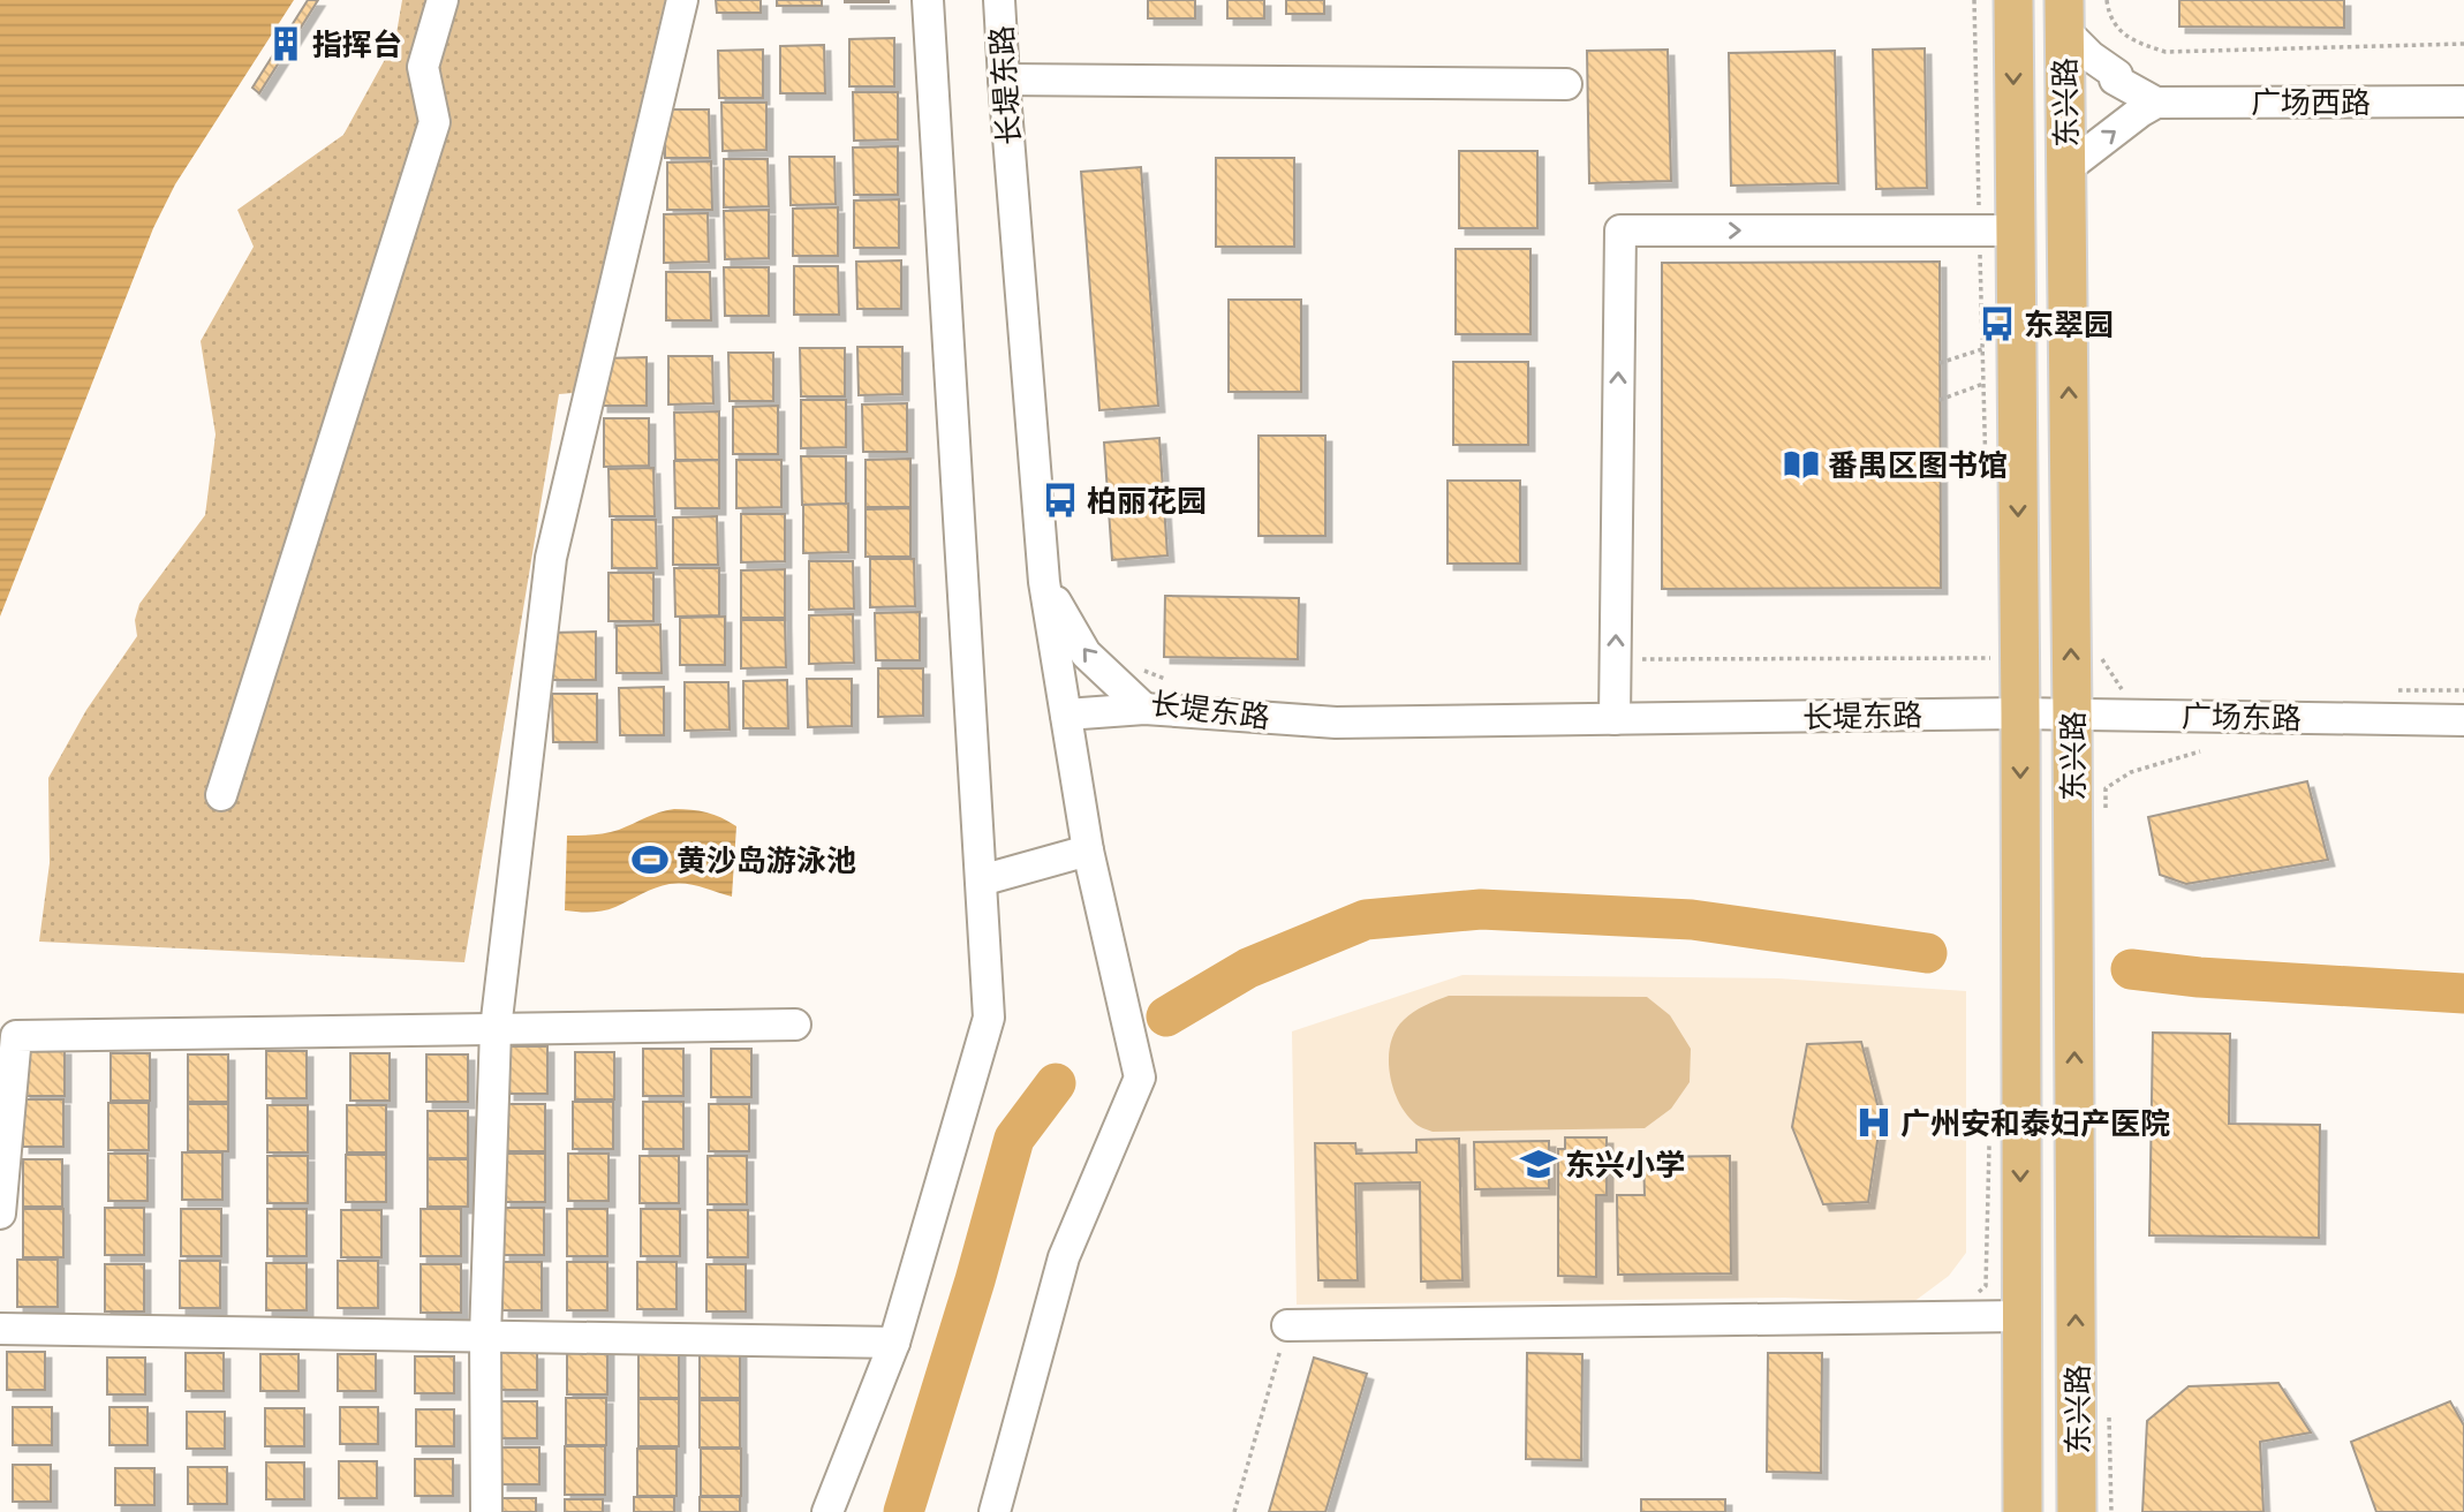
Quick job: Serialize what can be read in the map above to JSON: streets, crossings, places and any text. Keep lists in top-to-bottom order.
{
  "streets": {
    "main road": ["东兴路"],
    "street": ["长堤东路", "广场西路", "广场东路"]
  },
  "crossings": [
    ["长堤东路", "东兴路"],
    ["长堤东路", "广场东路"],
    ["东兴路", "广场东路"]
  ],
  "places": {
    "building": ["指挥台"],
    "bus stop": ["东翠园", "柏丽花园"],
    "library": ["番禺区图书馆"],
    "sports": ["黄沙岛游泳池"],
    "hospital": ["广州安和泰妇产医院"],
    "school or university": ["东兴小学"]
  }
}
